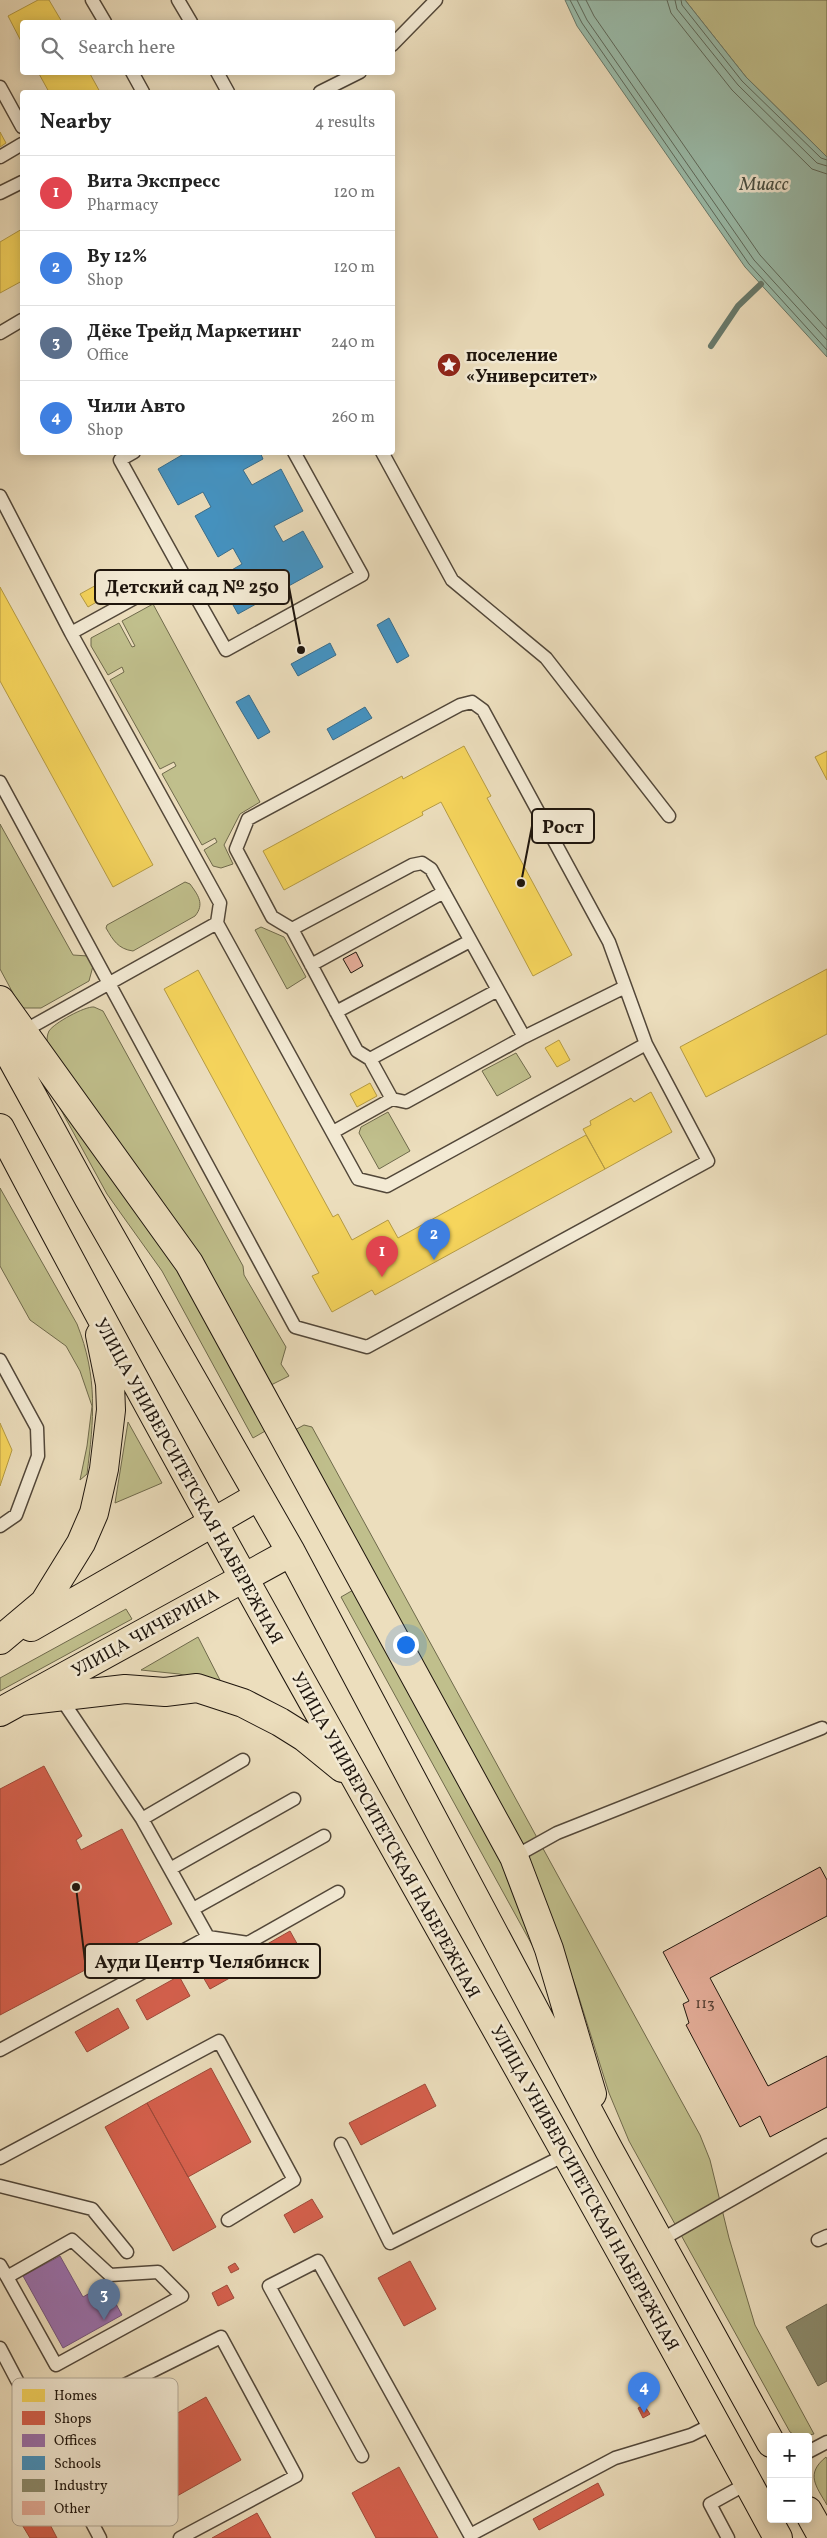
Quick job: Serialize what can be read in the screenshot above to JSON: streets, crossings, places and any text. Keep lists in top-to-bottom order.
{
  "streets": {
    "main road": ["УЛИЦА УНИВЕРСИТЕТСКАЯ НАБЕРЕЖНАЯ", "УЛИЦА ЧИЧЕРИНА"]
  },
  "crossings": [
    ["УЛИЦА УНИВЕРСИТЕТСКАЯ НАБЕРЕЖНАЯ", "УЛИЦА ЧИЧЕРИНА"]
  ],
  "water": ["Миасс"],
  "places": {
    "place": ["поселение «Университет»"],
    "other": ["Детский сад № 250", "Рост", "Ауди Центр Челябинск"]
  },
  "house_numbers": ["113"],
  "legend": [
    "Homes",
    "Shops",
    "Offices",
    "Schools",
    "Industry",
    "Other"
  ],
  "page": {
    "search": "Search here",
    "heading": ["Nearby", "4 results"],
    "list": [
      {
        "mark": "1",
        "name": "Вита Экспресс",
        "note": "Pharmacy",
        "value": "120 m"
      },
      {
        "mark": "2",
        "name": "Ву 12%",
        "note": "Shop",
        "value": "120 m"
      },
      {
        "mark": "3",
        "name": "Дёке Трейд Маркетинг",
        "note": "Office",
        "value": "240 m"
      },
      {
        "mark": "4",
        "name": "Чили Авто",
        "note": "Shop",
        "value": "260 m"
      }
    ],
    "pins": [
      "2",
      "1",
      "3",
      "4"
    ],
    "map_buttons": ["+", "−"]
  }
}
